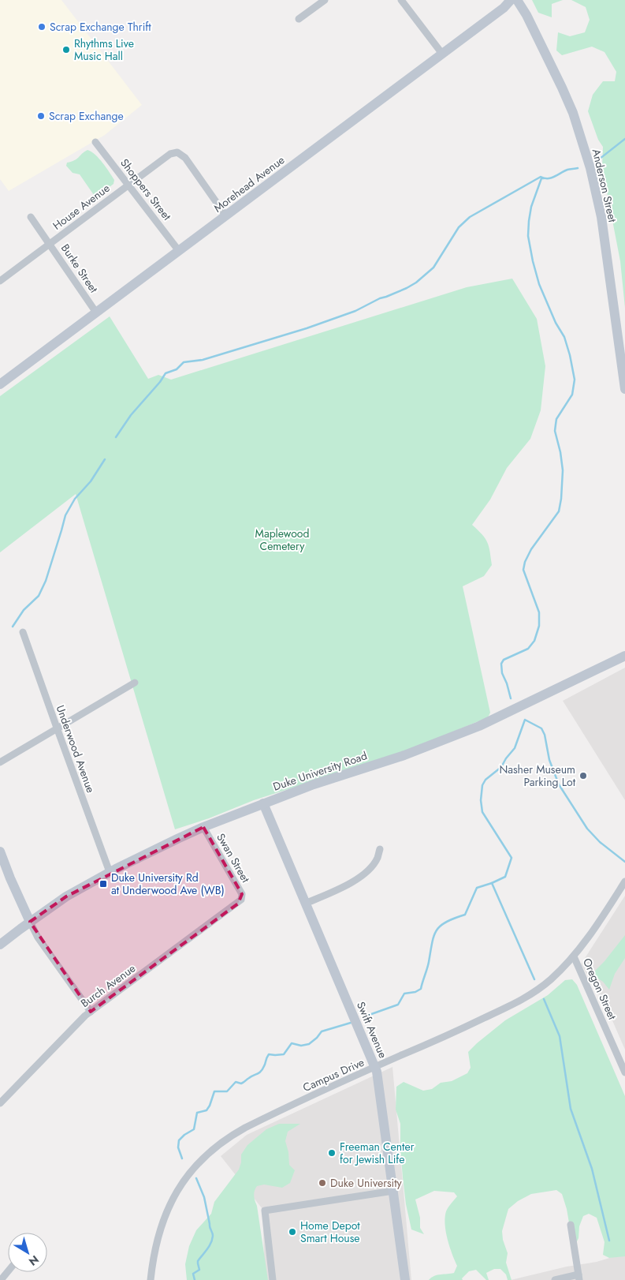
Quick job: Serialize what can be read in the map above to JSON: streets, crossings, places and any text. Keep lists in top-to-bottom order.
{
  "streets": {
    "street": [
      "Morehead Avenue",
      "Anderson Street",
      "Shoppers Street",
      "House Avenue",
      "Burke Street",
      "Underwood Avenue",
      "Duke University Road",
      "Swan Street",
      "Burch Avenue",
      "Oregon Street",
      "Swift Avenue",
      "Campus Drive"
    ]
  },
  "crossings": [
    ["Morehead Avenue", "Shoppers Street"],
    ["Morehead Avenue", "House Avenue"],
    ["Morehead Avenue", "Burke Street"],
    ["Shoppers Street", "House Avenue"],
    ["House Avenue", "Burke Street"],
    ["Underwood Avenue", "Duke University Road"],
    ["Duke University Road", "Swan Street"],
    ["Duke University Road", "Swift Avenue"],
    ["Swan Street", "Burch Avenue"],
    ["Oregon Street", "Campus Drive"],
    ["Swift Avenue", "Campus Drive"]
  ],
  "parks": ["Maplewood Cemetery"],
  "places": {
    "other": [
      "Scrap Exchange Thrift",
      "Rhythms Live Music Hall",
      "Scrap Exchange",
      "Nasher Museum Parking Lot",
      "Freeman Center for Jewish Life",
      "Duke University",
      "Home Depot Smart House"
    ],
    "transit": ["Duke University Rd at Underwood Ave (WB)"]
  },
  "north": "bottom right"
}
